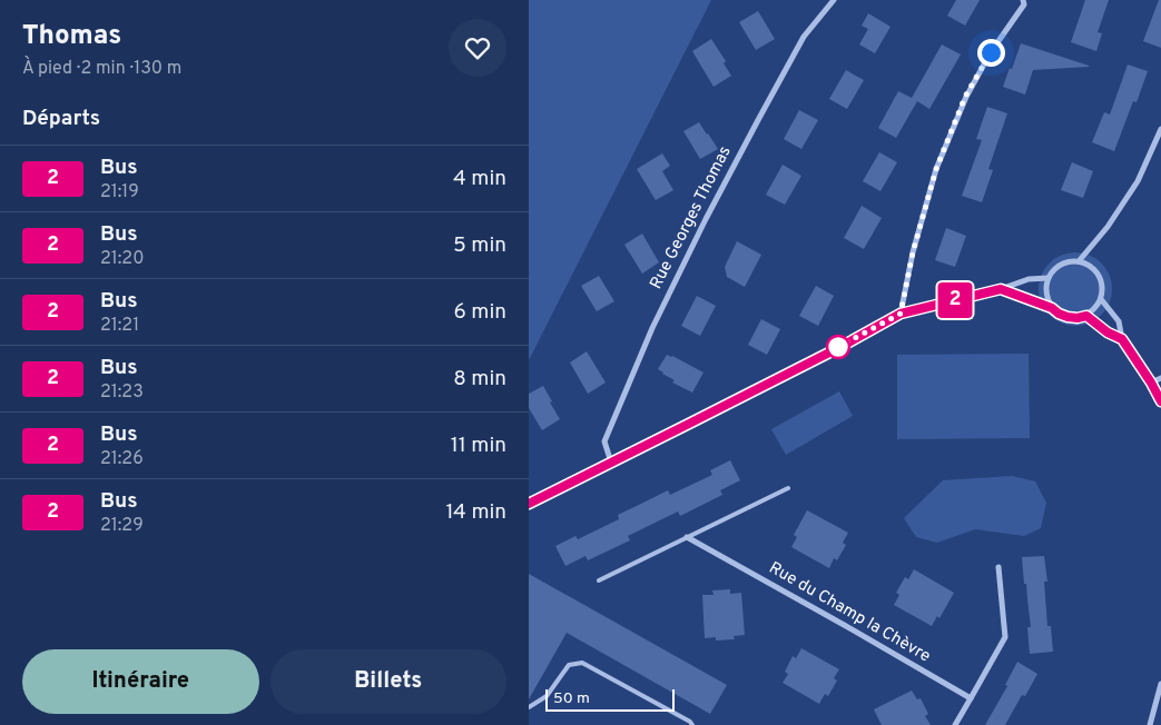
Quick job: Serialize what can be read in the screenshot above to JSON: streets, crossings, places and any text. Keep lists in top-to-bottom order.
{
  "streets": {
    "street": ["Rue Georges Thomas", "Rue du Champ la Chèvre"]
  },
  "lines": ["bus line 2"],
  "scale_bar": "50 m",
  "page": {
    "heading": [
      ["Thomas", "À pied · 2 min · 130 m"],
      "Départs"
    ],
    "on_map": "2",
    "list": [
      {
        "mark": "2",
        "name": "Bus",
        "note": "21:19",
        "value": "4 min"
      },
      {
        "mark": "2",
        "name": "Bus",
        "note": "21:20",
        "value": "5 min"
      },
      {
        "mark": "2",
        "name": "Bus",
        "note": "21:21",
        "value": "6 min"
      },
      {
        "mark": "2",
        "name": "Bus",
        "note": "21:23",
        "value": "8 min"
      },
      {
        "mark": "2",
        "name": "Bus",
        "note": "21:26",
        "value": "11 min"
      },
      {
        "mark": "2",
        "name": "Bus",
        "note": "21:29",
        "value": "14 min"
      }
    ],
    "buttons": ["Itinéraire", "Billets"],
    "scale": "50 m"
  }
}
